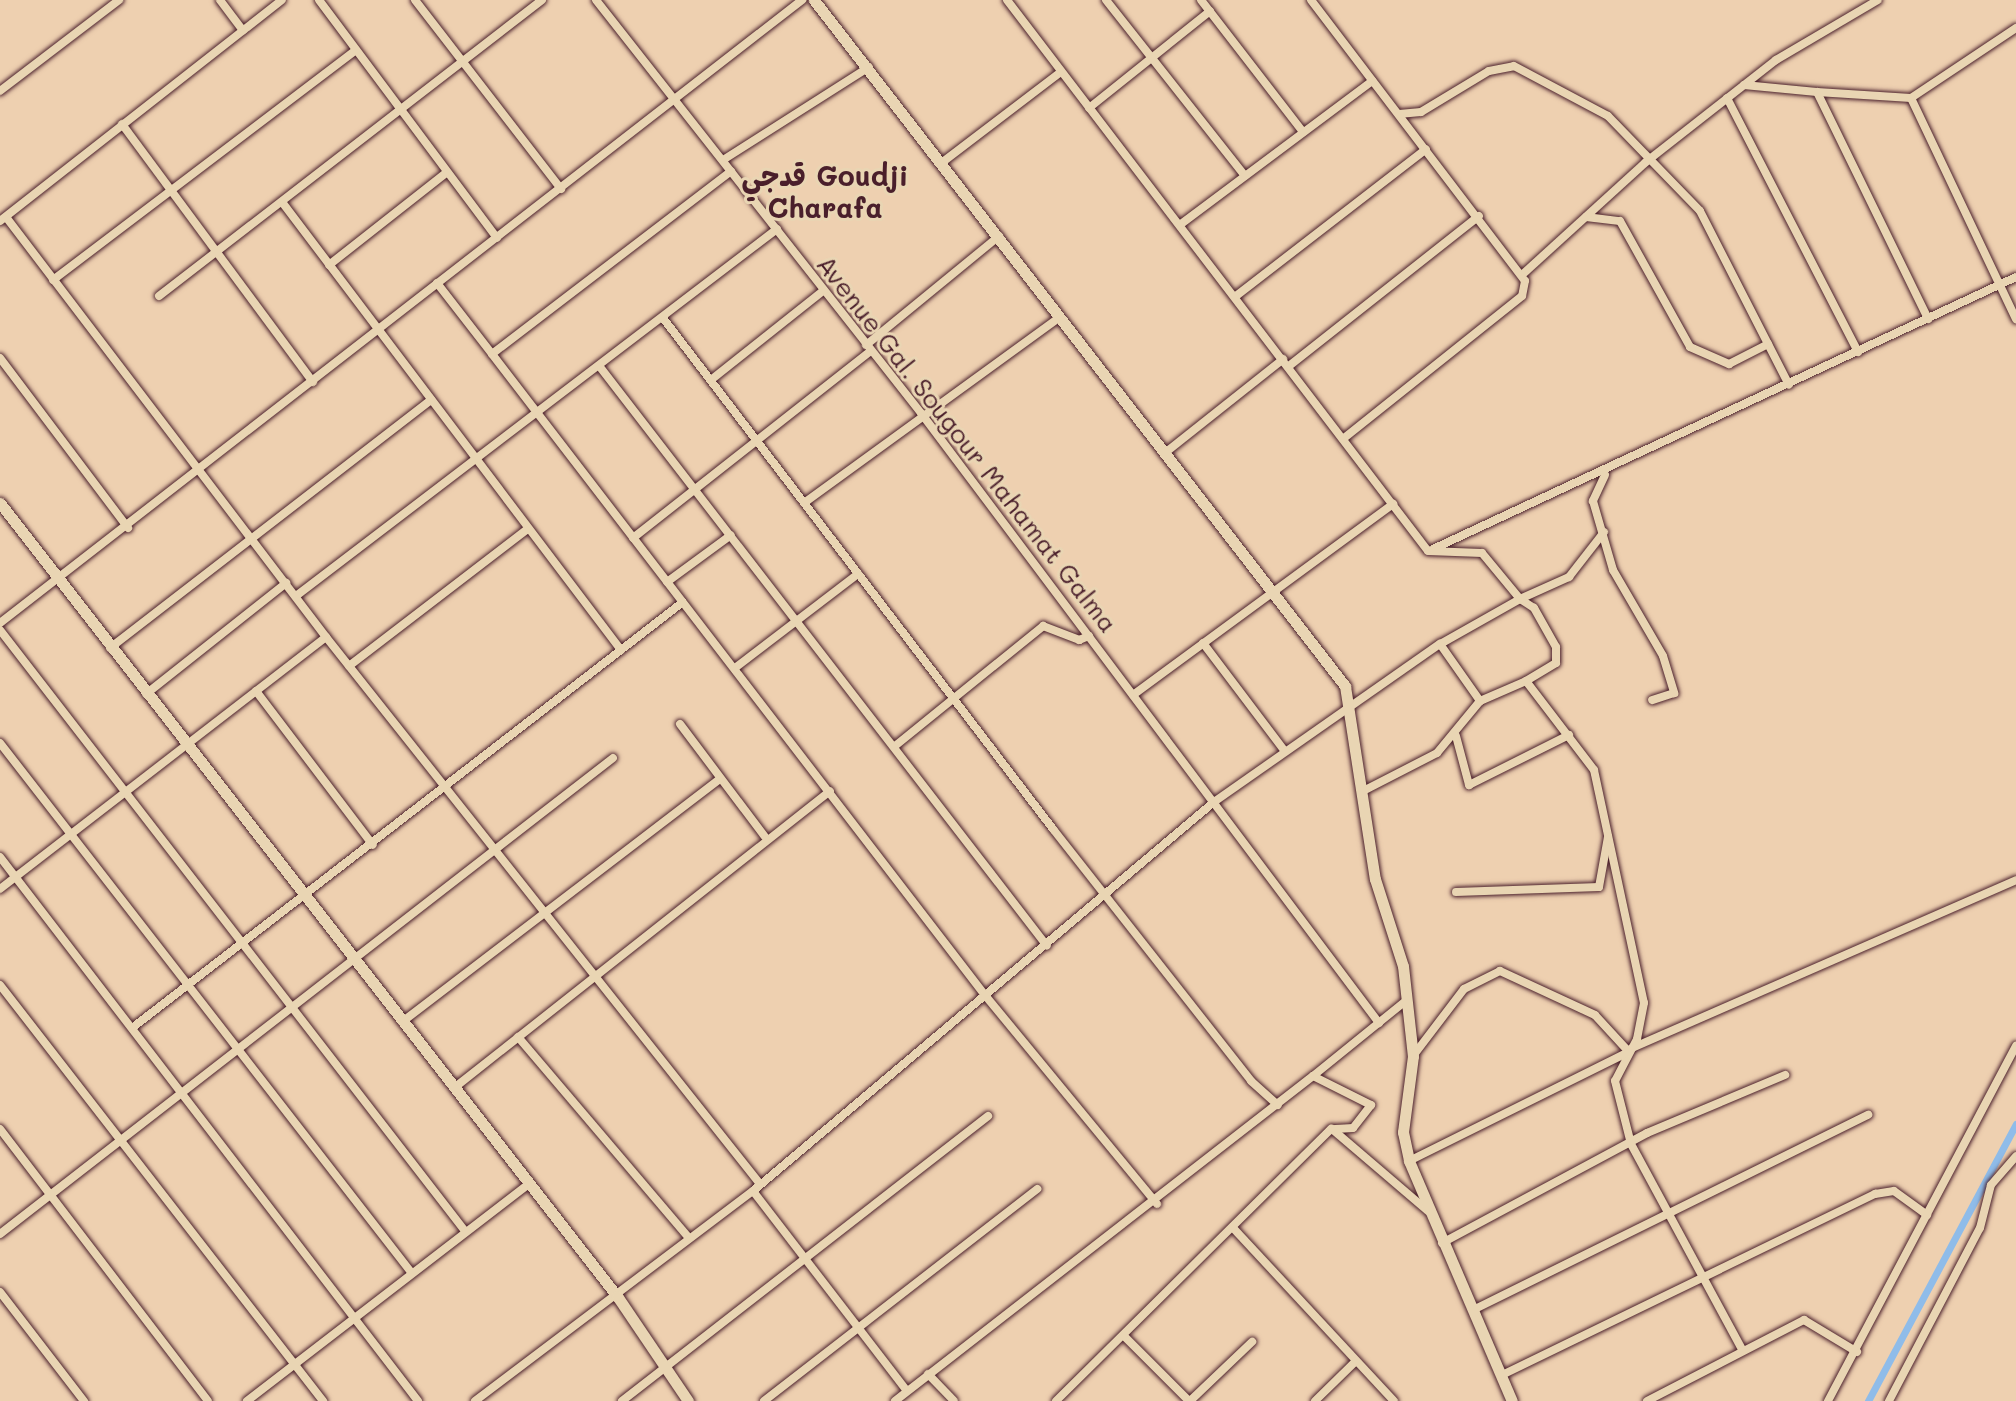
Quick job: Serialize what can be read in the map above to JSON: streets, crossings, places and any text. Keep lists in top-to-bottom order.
{
  "streets": {
    "street": ["Avenue Gal. Sougour Mahamat Galma"]
  },
  "districts": ["قدجي Goudji Charafa"]
}
